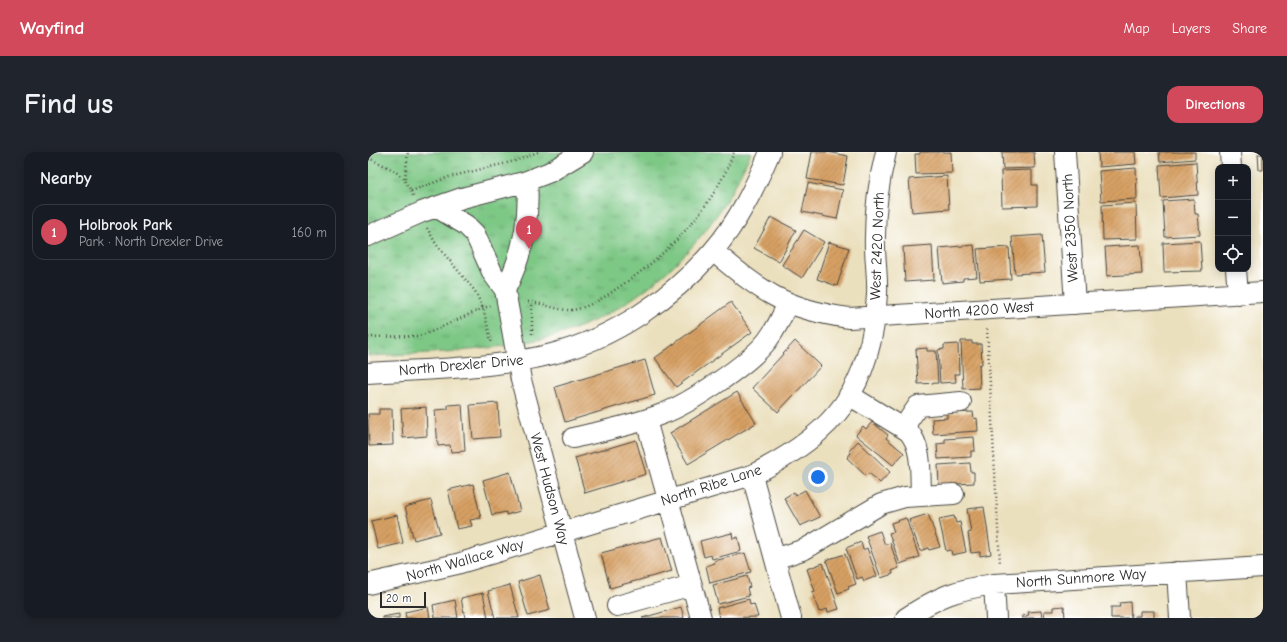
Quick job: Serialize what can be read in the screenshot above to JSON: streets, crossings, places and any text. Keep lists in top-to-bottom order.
{
  "streets": {
    "street": [
      "West 2350 North",
      "West 2420 North",
      "North 4200 West",
      "North Drexler Drive",
      "North Ribe Lane",
      "West Hudson Way",
      "North Wallace Way",
      "North Sunmore Way"
    ]
  },
  "crossings": [
    ["West 2350 North", "North 4200 West"],
    ["West 2420 North", "North 4200 West"],
    ["West 2420 North", "North Ribe Lane"],
    ["North 4200 West", "North Drexler Drive"],
    ["North 4200 West", "North Ribe Lane"],
    ["North Drexler Drive", "West Hudson Way"],
    ["North Ribe Lane", "West Hudson Way"],
    ["North Ribe Lane", "North Wallace Way"],
    ["West Hudson Way", "North Wallace Way"]
  ],
  "scale_bar": "20 m",
  "page": {
    "header": "Wayfind",
    "nav": ["Map", "Layers", "Share"],
    "buttons": "Directions",
    "title": "Find us",
    "heading": "Nearby",
    "map_buttons": ["+", "−"],
    "list": [
      {
        "mark": "1",
        "name": "Holbrook Park",
        "note": "Park · North Drexler Drive",
        "value": "160 m"
      }
    ],
    "pins": "1",
    "scale": "20 m"
  }
}
